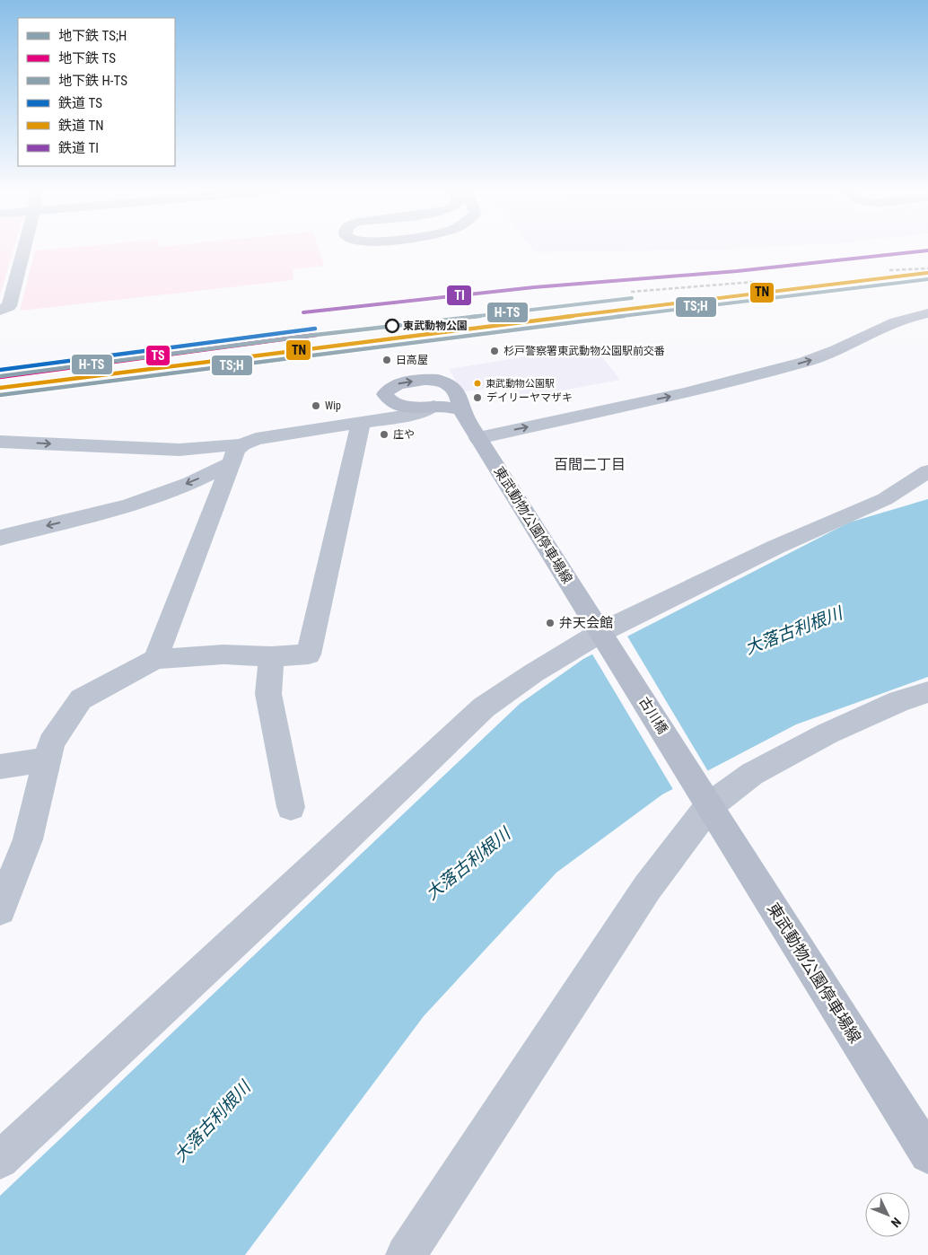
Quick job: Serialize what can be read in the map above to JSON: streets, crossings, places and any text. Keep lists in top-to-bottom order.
{
  "streets": {
    "main road": ["東武動物公園停車場線", "古川橋"]
  },
  "crossings": [
    ["東武動物公園停車場線", "古川橋"]
  ],
  "districts": ["百間二丁目"],
  "water": ["大落古利根川"],
  "places": [
    "東武動物公園",
    "杉戸警察署東武動物公園駅前交番",
    "日高屋",
    "東武動物公園駅",
    "デイリーヤマザキ",
    "Wip",
    "庄や",
    "弁天会館"
  ],
  "lines": [
    "rail line TI",
    "rail line TN",
    "metro line TS;H",
    "metro line H-TS",
    "rail line TS",
    "metro line TS"
  ],
  "legend": [
    "地下鉄 TS;H",
    "地下鉄 TS",
    "地下鉄 H-TS",
    "鉄道 TS",
    "鉄道 TN",
    "鉄道 TI"
  ],
  "north": "bottom right"
}
